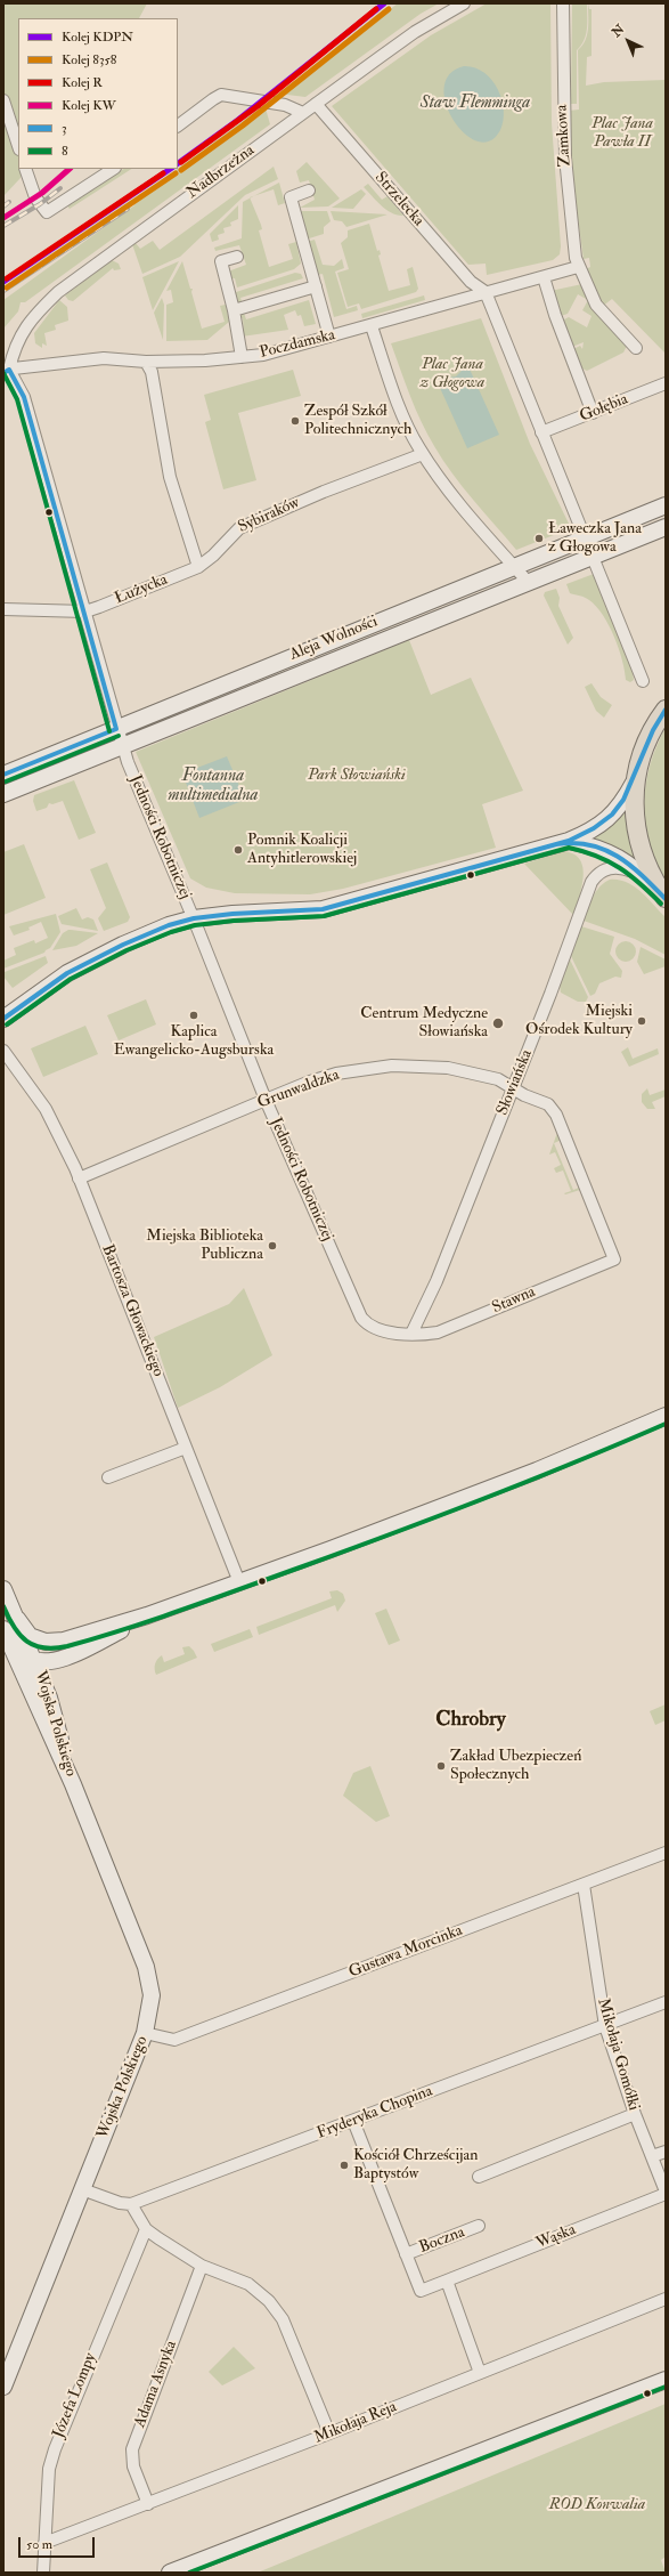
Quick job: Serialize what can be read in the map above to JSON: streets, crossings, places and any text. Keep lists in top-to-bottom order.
{
  "streets": {
    "street": [
      "Zamkowa",
      "Nadbrzeżna",
      "Strzelecka",
      "Poczdamska",
      "Gołębia",
      "Sybiraków",
      "Łużycka",
      "Aleja Wolności",
      "Jedności Robotniczej",
      "Słowiańska",
      "Grunwaldzka",
      "Stawna",
      "Bartosza Głowackiego",
      "Wojska Polskiego",
      "Gustawa Morcinka",
      "Mikołaja Gomółki",
      "Fryderyka Chopina",
      "Wąska",
      "Boczna",
      "Adama Asnyka",
      "Józefa Lompy",
      "Mikołaja Reja"
    ]
  },
  "crossings": [
    ["Zamkowa", "Poczdamska"],
    ["Nadbrzeżna", "Strzelecka"],
    ["Nadbrzeżna", "Poczdamska"],
    ["Nadbrzeżna", "Jedności Robotniczej"],
    ["Strzelecka", "Poczdamska"],
    ["Poczdamska", "Jedności Robotniczej"],
    ["Sybiraków", "Łużycka"],
    ["Łużycka", "Jedności Robotniczej"],
    ["Aleja Wolności", "Jedności Robotniczej"],
    ["Jedności Robotniczej", "Słowiańska"],
    ["Jedności Robotniczej", "Grunwaldzka"],
    ["Jedności Robotniczej", "Stawna"],
    ["Słowiańska", "Grunwaldzka"],
    ["Słowiańska", "Stawna"],
    ["Grunwaldzka", "Stawna"],
    ["Grunwaldzka", "Bartosza Głowackiego"],
    ["Wojska Polskiego", "Gustawa Morcinka"],
    ["Gustawa Morcinka", "Mikołaja Gomółki"],
    ["Mikołaja Gomółki", "Fryderyka Chopina"],
    ["Mikołaja Gomółki", "Wąska"],
    ["Wąska", "Boczna"],
    ["Adama Asnyka", "Mikołaja Reja"],
    ["Józefa Lompy", "Mikołaja Reja"]
  ],
  "districts": ["Chrobry"],
  "water": ["Staw Flemminga", "Fontanna multimedialna"],
  "parks": [
    "Plac Jana Pawła II",
    "Plac Jana z Głogowa",
    "Park Słowiański",
    "ROD Konwalia"
  ],
  "places": [
    "Zespół Szkół Politechnicznych",
    "Ławeczka Jana z Głogowa",
    "Pomnik Koalicji Antyhitlerowskiej",
    "Kaplica Ewangelicko-Augsburska",
    "Miejski Ośrodek Kultury",
    "Centrum Medyczne Słowiańska",
    "Miejska Biblioteka Publiczna",
    "Zakład Ubezpieczeń Społecznych",
    "Kościół Chrześcijan Baptystów"
  ],
  "lines": [
    "rail line KDPN",
    "rail line 8358",
    "rail line R",
    "rail line KW",
    "transit line 3",
    "transit line 8"
  ],
  "legend": [
    "Kolej KDPN",
    "Kolej 8358",
    "Kolej R",
    "Kolej KW",
    "3",
    "8"
  ],
  "scale_bar": "50 m",
  "north": "top left"
}
